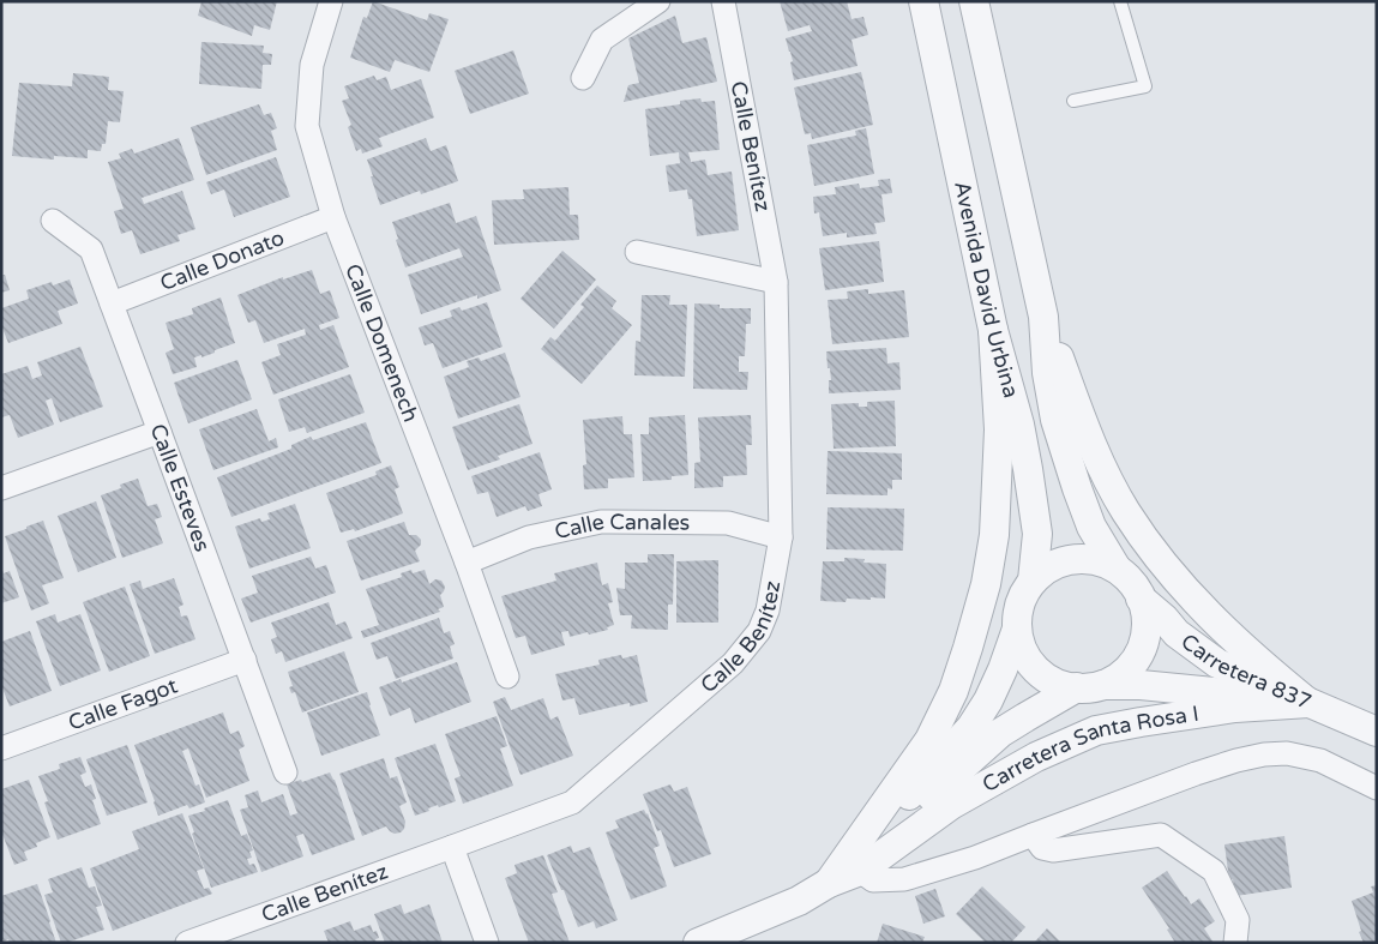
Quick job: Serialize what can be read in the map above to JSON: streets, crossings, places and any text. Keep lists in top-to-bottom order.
{
  "streets": {
    "street": [
      "Calle Benítez",
      "Calle Donato",
      "Avenida David Urbina",
      "Calle Domenech",
      "Calle Esteves",
      "Calle Canales",
      "Carretera 837",
      "Calle Fagot",
      "Carretera Santa Rosa I"
    ]
  },
  "crossings": [
    ["Calle Benítez", "Calle Canales"],
    ["Calle Donato", "Calle Domenech"],
    ["Calle Donato", "Calle Esteves"],
    ["Avenida David Urbina", "Carretera 837"],
    ["Avenida David Urbina", "Carretera Santa Rosa I"],
    ["Calle Domenech", "Calle Canales"],
    ["Calle Esteves", "Calle Fagot"],
    ["Carretera 837", "Carretera Santa Rosa I"]
  ]
}
